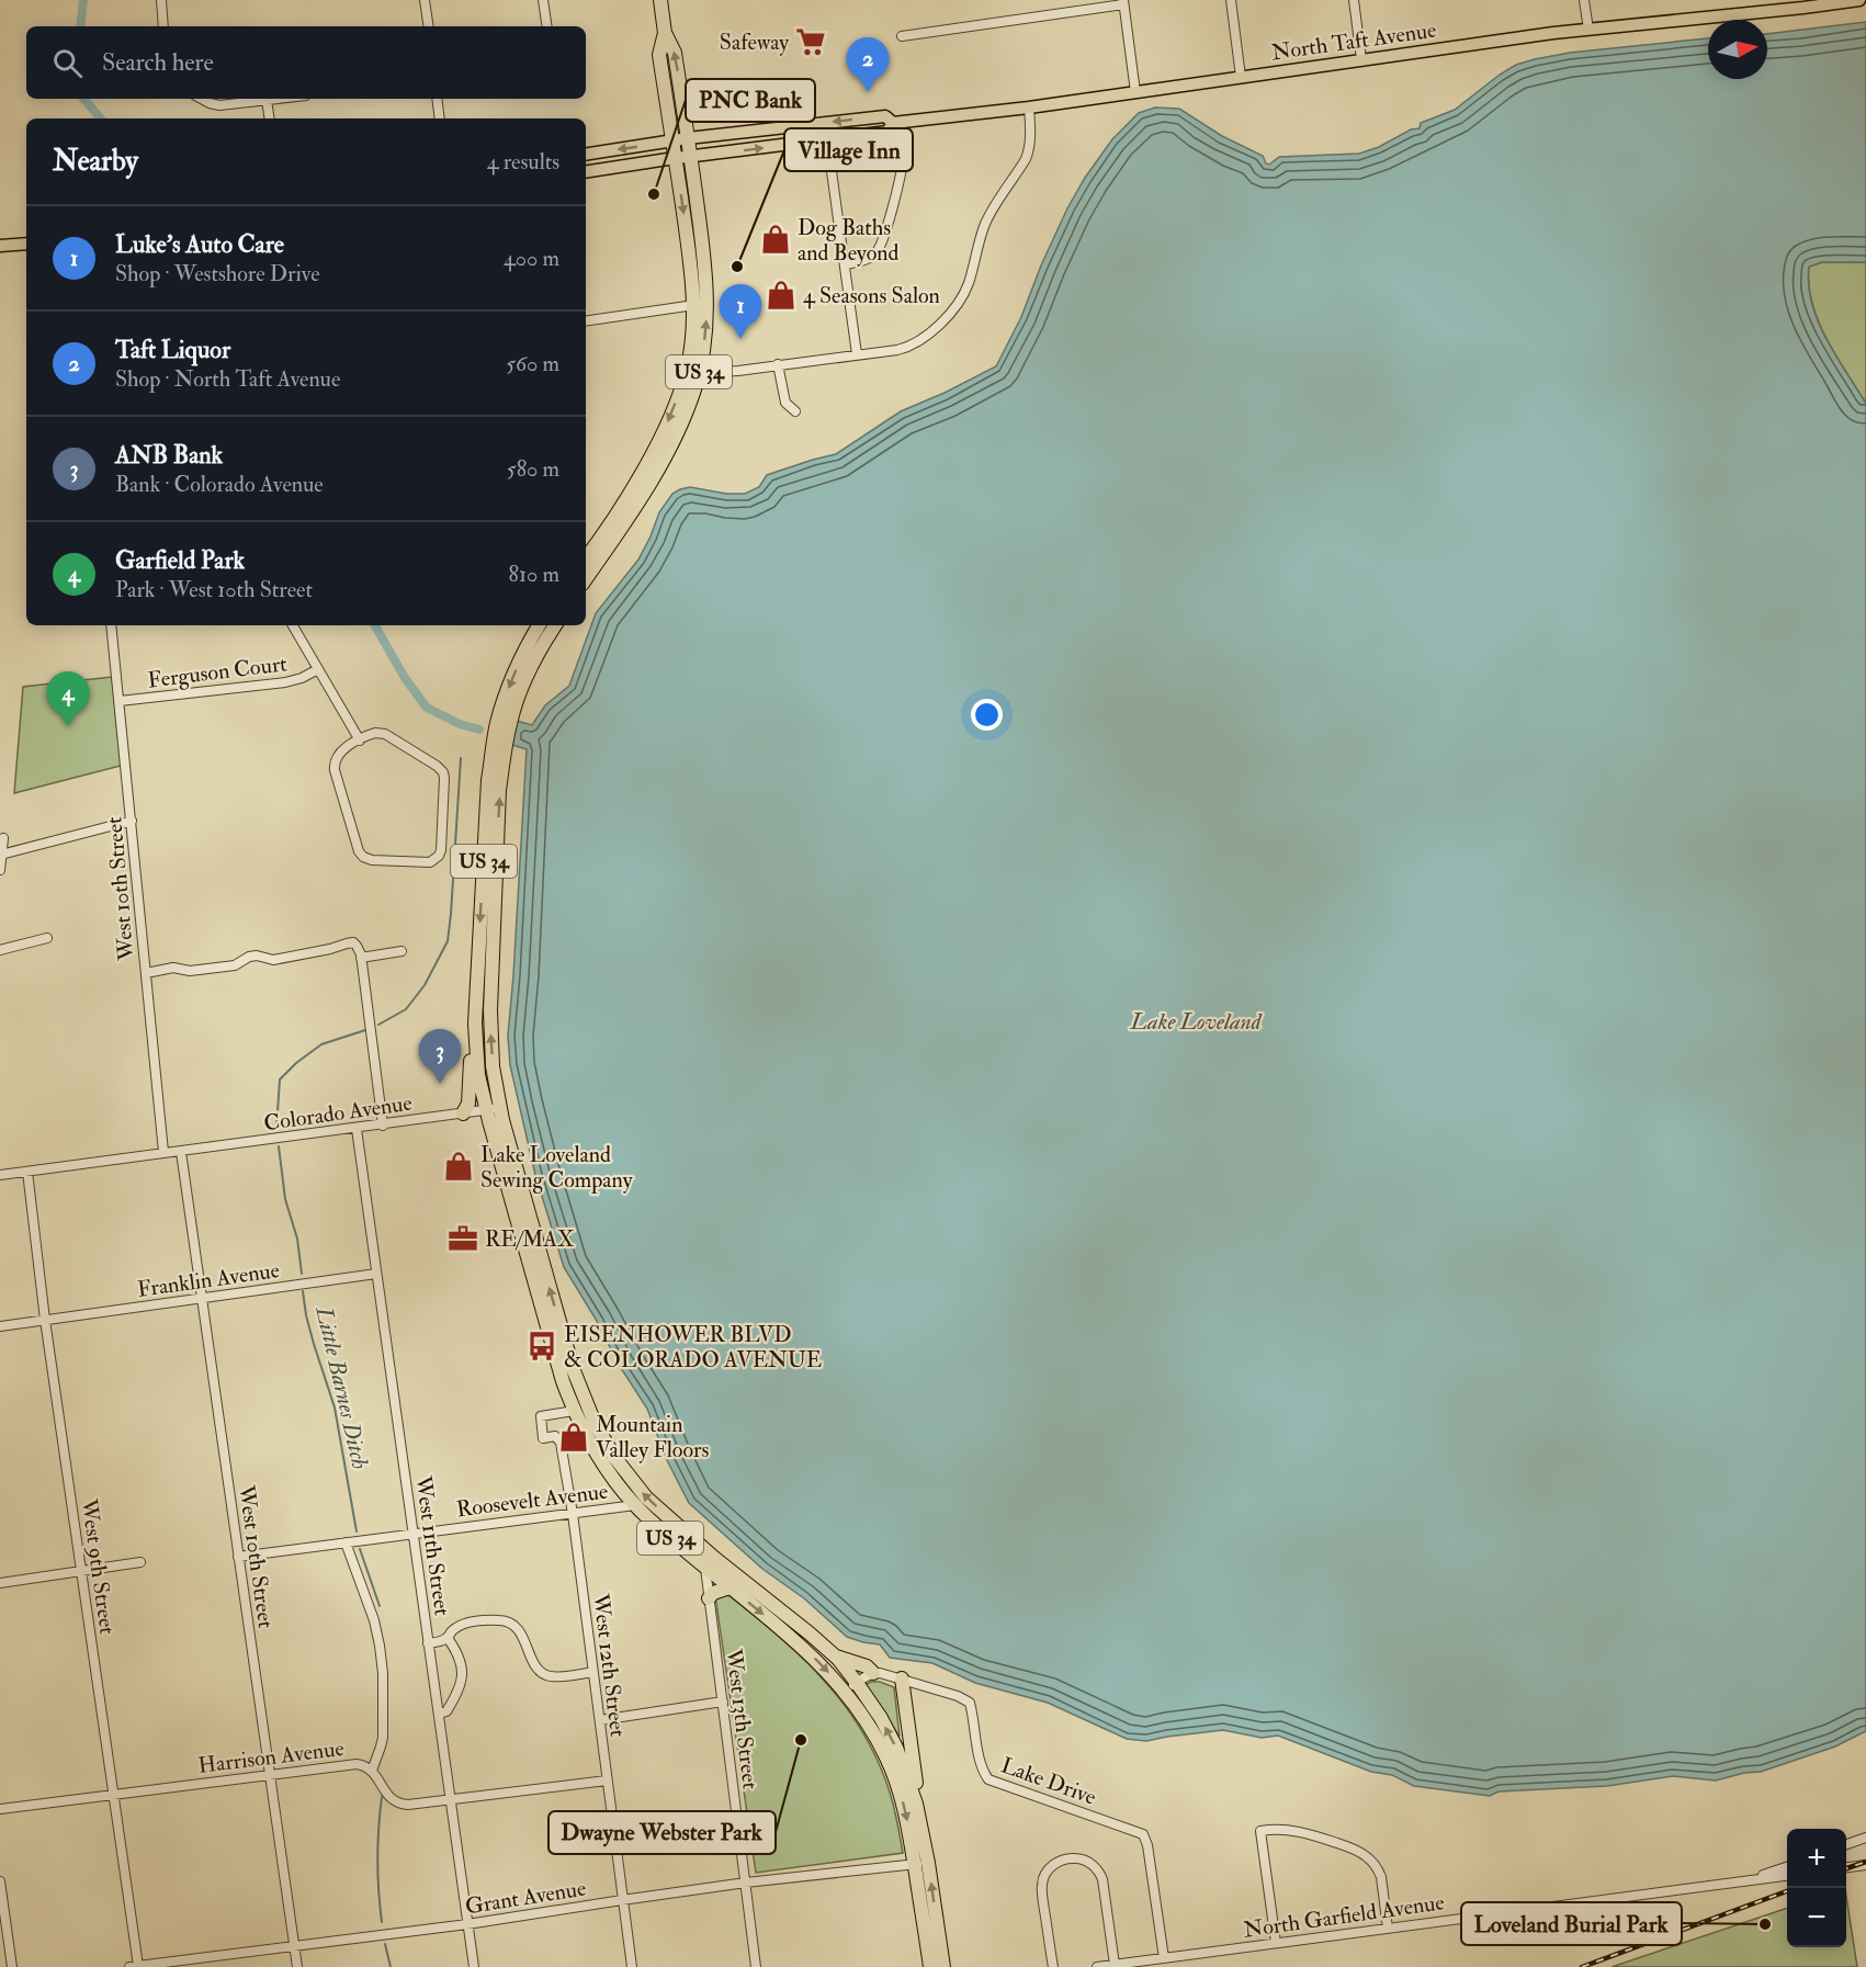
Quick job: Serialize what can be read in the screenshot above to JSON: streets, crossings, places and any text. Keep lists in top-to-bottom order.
{
  "streets": {
    "highway": ["US 34"],
    "main road": ["North Taft Avenue"],
    "street": [
      "Ferguson Court",
      "West 10th Street",
      "Colorado Avenue",
      "Franklin Avenue",
      "Roosevelt Avenue",
      "West 11th Street",
      "West 9th Street",
      "West 12th Street",
      "West 13th Street",
      "Harrison Avenue",
      "Lake Drive",
      "Grant Avenue",
      "North Garfield Avenue"
    ]
  },
  "crossings": [
    ["North Taft Avenue", "US 34"],
    ["US 34", "Colorado Avenue"],
    ["US 34", "Roosevelt Avenue"],
    ["US 34", "West 12th Street"],
    ["US 34", "West 13th Street"],
    ["US 34", "Grant Avenue"],
    ["Ferguson Court", "West 10th Street"],
    ["West 10th Street", "Colorado Avenue"],
    ["West 10th Street", "Franklin Avenue"],
    ["West 10th Street", "Roosevelt Avenue"],
    ["West 10th Street", "Harrison Avenue"],
    ["West 10th Street", "Grant Avenue"],
    ["Colorado Avenue", "West 11th Street"],
    ["Franklin Avenue", "West 11th Street"],
    ["Franklin Avenue", "West 9th Street"],
    ["Roosevelt Avenue", "West 11th Street"],
    ["Roosevelt Avenue", "West 12th Street"],
    ["West 11th Street", "Harrison Avenue"],
    ["West 11th Street", "Grant Avenue"],
    ["West 9th Street", "Harrison Avenue"],
    ["West 9th Street", "Grant Avenue"],
    ["West 12th Street", "Harrison Avenue"],
    ["West 12th Street", "Grant Avenue"],
    ["West 13th Street", "Grant Avenue"],
    ["Lake Drive", "North Garfield Avenue"]
  ],
  "water": ["Lake Loveland", "Little Barnes Ditch"],
  "places": {
    "supermarket": ["Safeway"],
    "other": [
      "PNC Bank",
      "Village Inn",
      "Dwayne Webster Park",
      "Loveland Burial Park"
    ],
    "shop": [
      "Dog Baths and Beyond",
      "4 Seasons Salon",
      "Lake Loveland Sewing Company",
      "Mountain Valley Floors"
    ],
    "office": ["RE/MAX"],
    "bus stop": ["EISENHOWER BLVD & COLORADO AVENUE"]
  },
  "north": "right",
  "page": {
    "search": "Search here",
    "pins": [
      "2",
      "1",
      "4",
      "3"
    ],
    "heading": ["Nearby", "4 results"],
    "list": [
      {
        "mark": "1",
        "name": "Luke's Auto Care",
        "note": "Shop · Westshore Drive",
        "value": "400 m"
      },
      {
        "mark": "2",
        "name": "Taft Liquor",
        "note": "Shop · North Taft Avenue",
        "value": "560 m"
      },
      {
        "mark": "3",
        "name": "ANB Bank",
        "note": "Bank · Colorado Avenue",
        "value": "580 m"
      },
      {
        "mark": "4",
        "name": "Garfield Park",
        "note": "Park · West 10th Street",
        "value": "810 m"
      }
    ],
    "map_buttons": ["+", "−"]
  }
}
